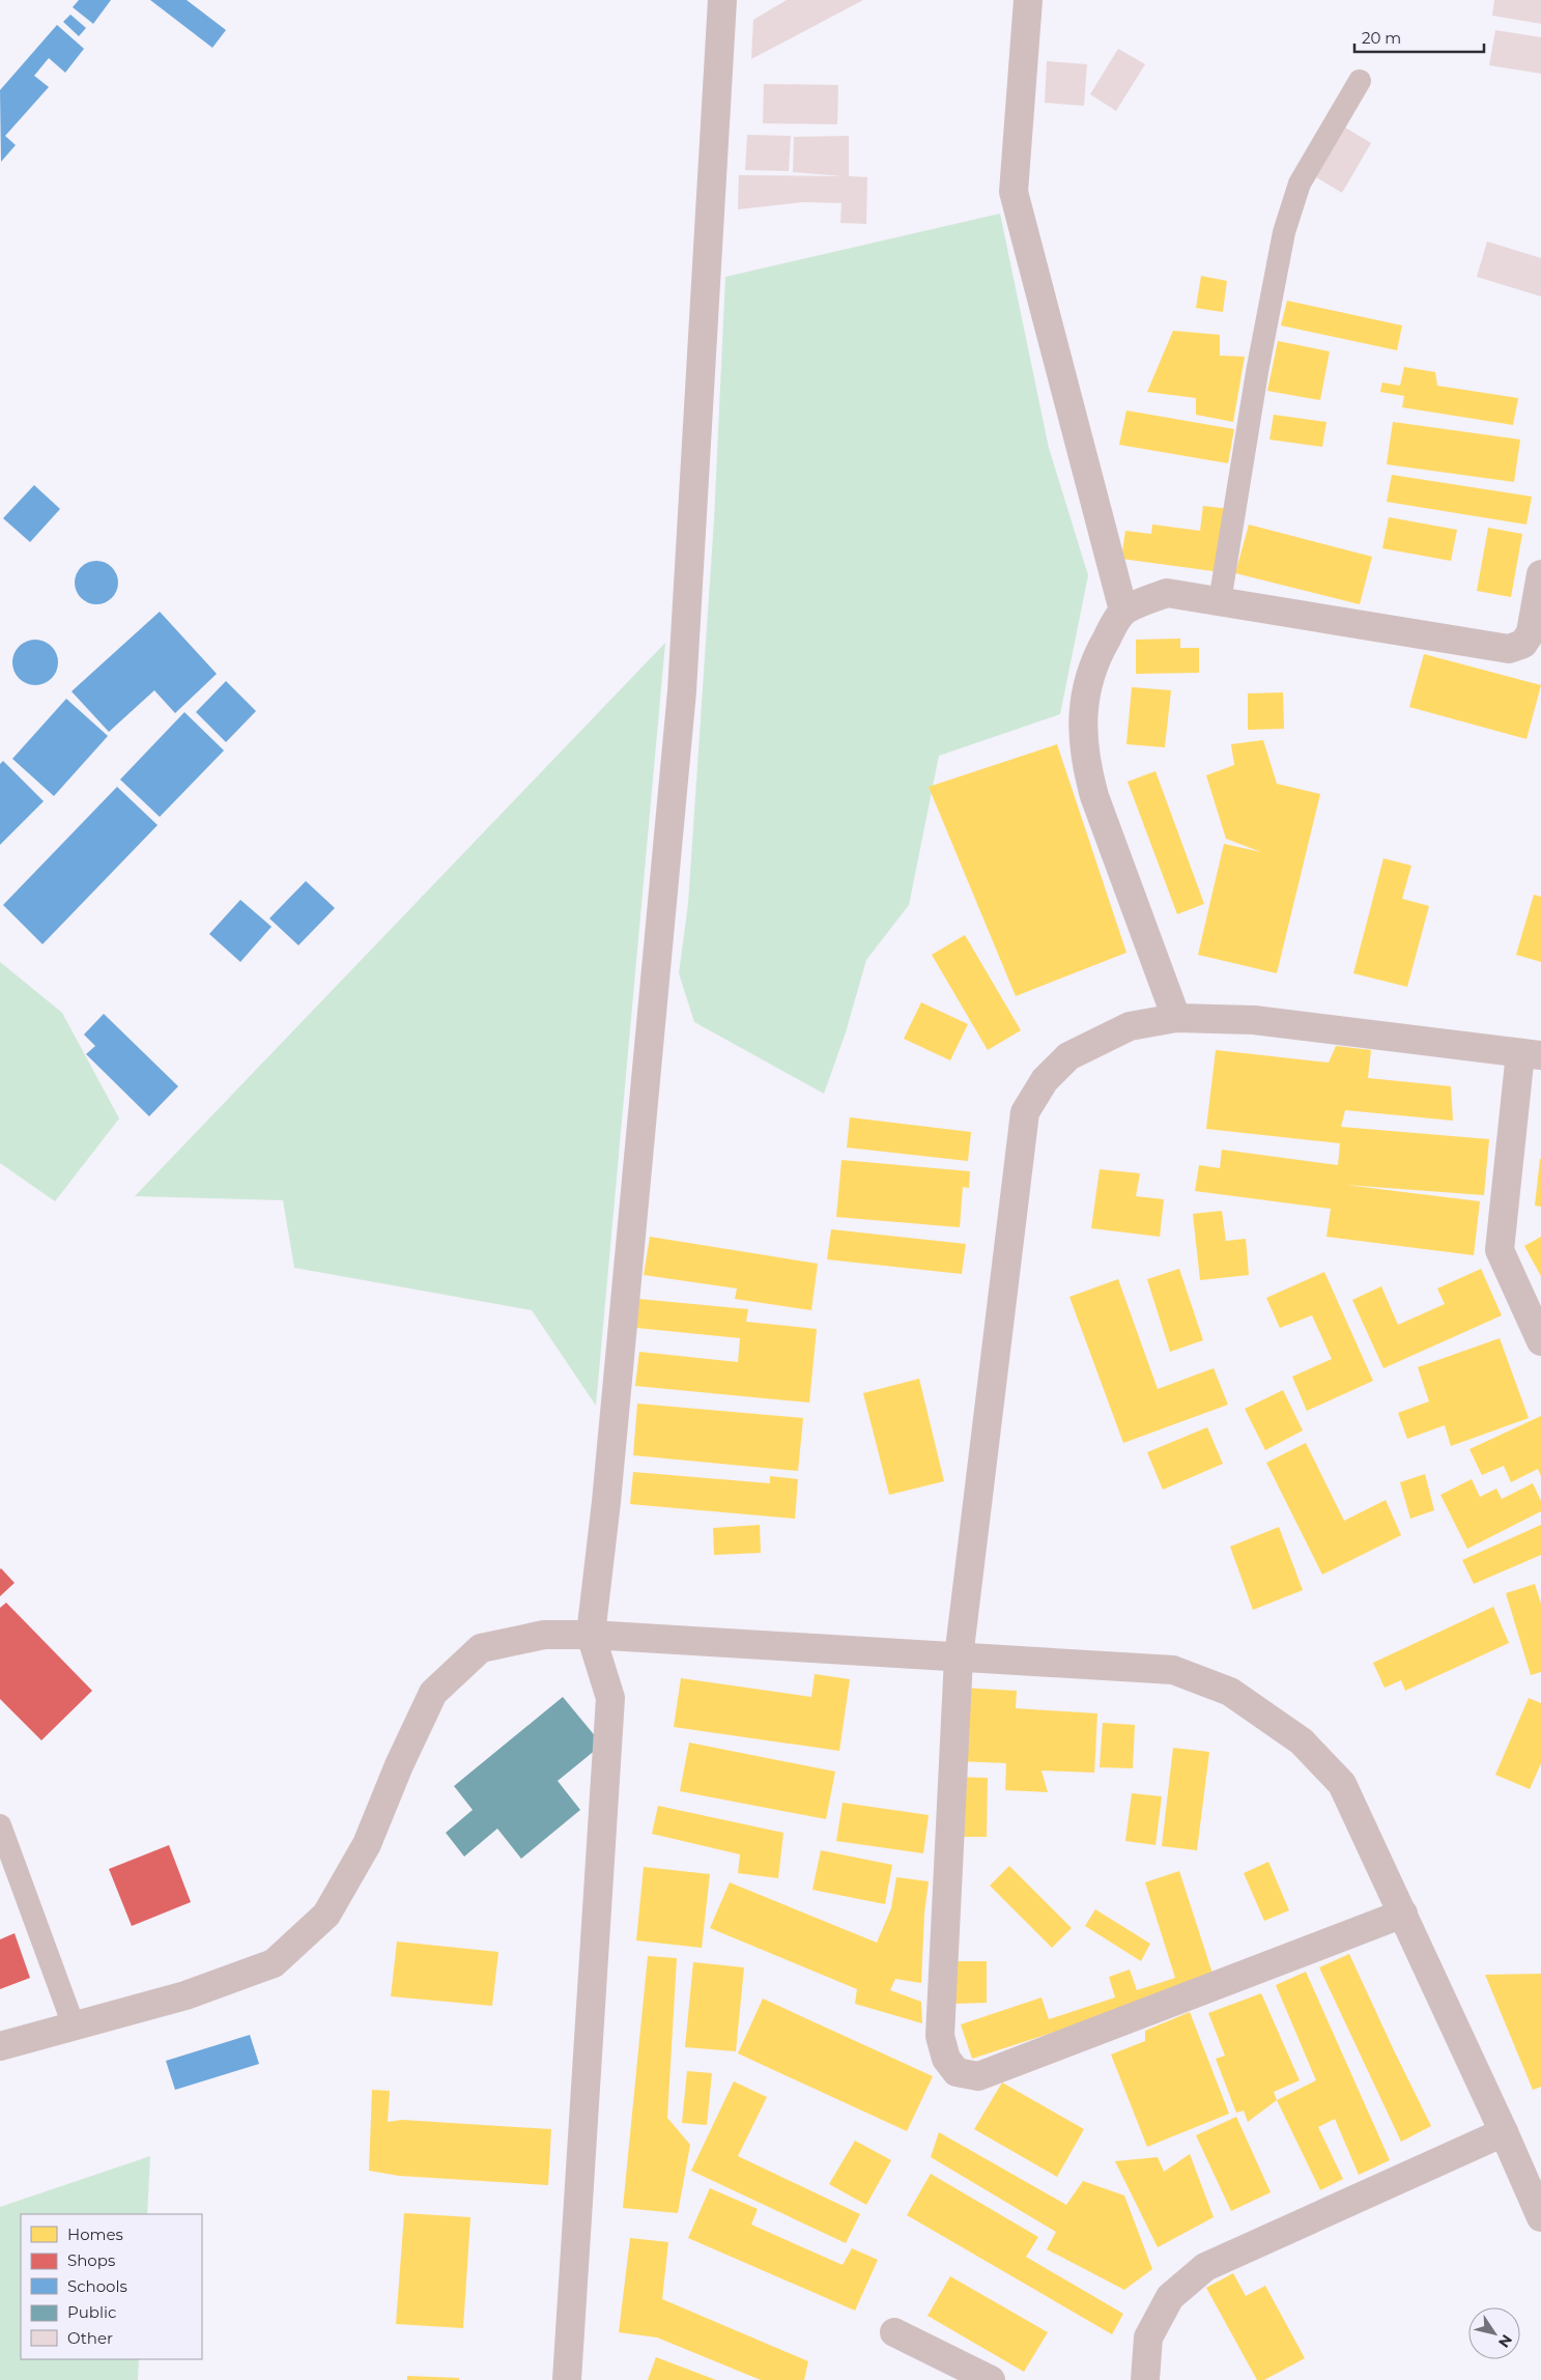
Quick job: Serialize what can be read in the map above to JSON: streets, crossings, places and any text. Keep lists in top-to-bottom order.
{
  "legend": [
    "Homes",
    "Shops",
    "Schools",
    "Public",
    "Other"
  ],
  "scale_bar": "20 m",
  "north": "bottom right"
}
